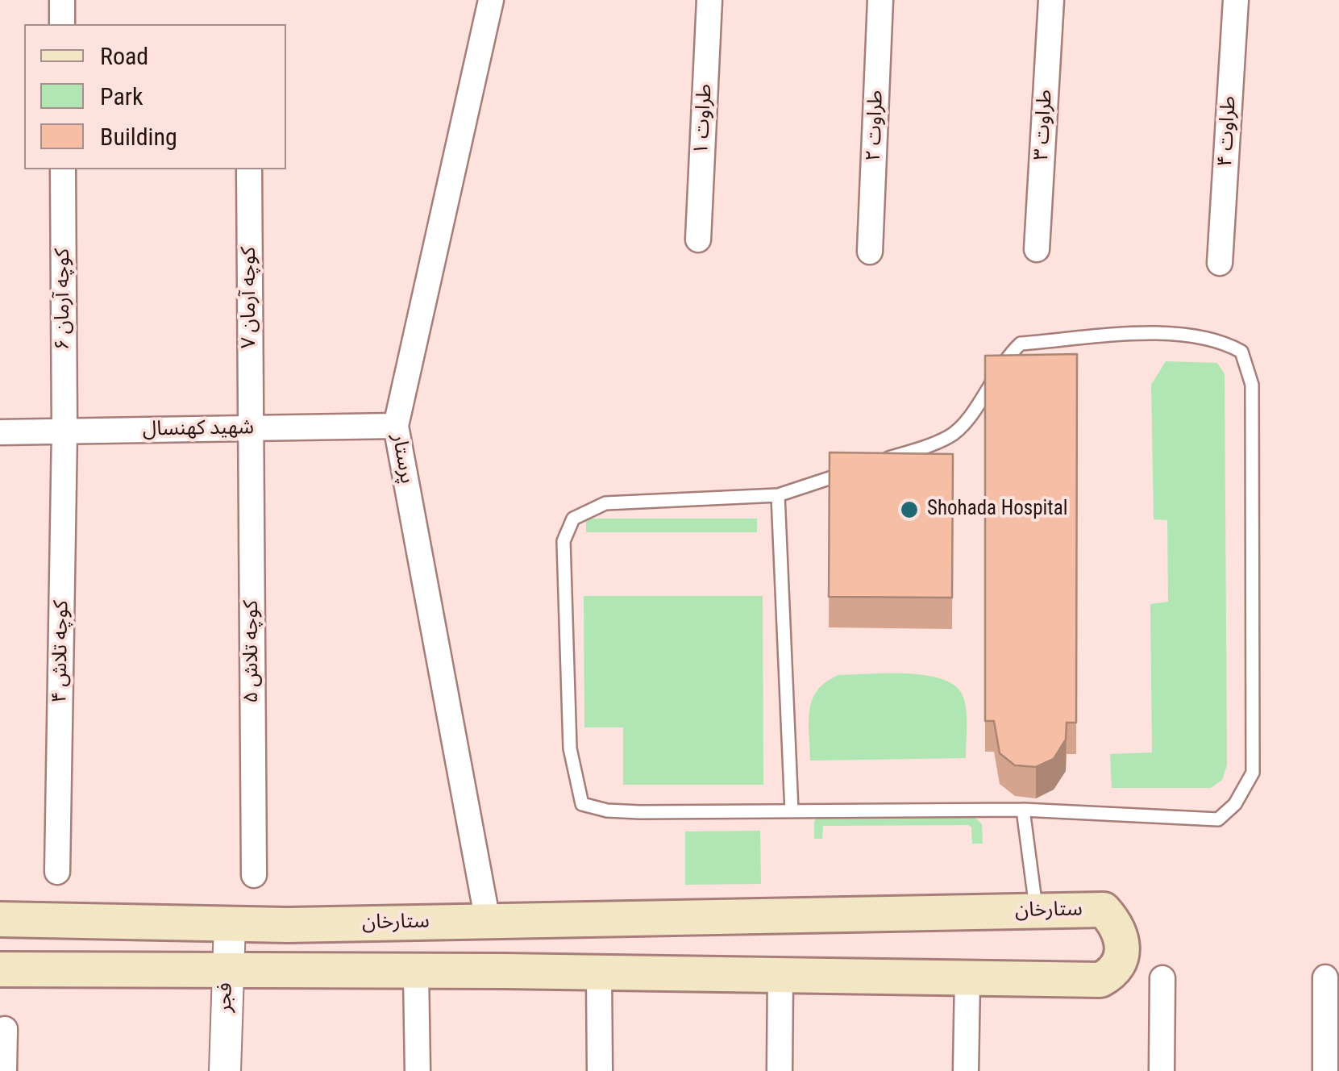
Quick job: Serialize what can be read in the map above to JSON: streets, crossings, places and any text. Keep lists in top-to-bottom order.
{
  "streets": {
    "main road": ["ستارخان"],
    "street": [
      "طراوت ۱",
      "طراوت ۳",
      "طراوت ۲",
      "طراوت ۴",
      "کوچه آرمان ۷",
      "کوچه آرمان ۶",
      "شهید کهنسال",
      "پرستار",
      "کوچه تلاش ۴",
      "کوچه تلاش ۵",
      "فجر"
    ]
  },
  "crossings": [
    ["کوچه آرمان ۷", "شهید کهنسال"],
    ["کوچه آرمان ۷", "کوچه تلاش ۵"],
    ["کوچه آرمان ۶", "شهید کهنسال"],
    ["کوچه آرمان ۶", "کوچه تلاش ۴"],
    ["شهید کهنسال", "پرستار"],
    ["شهید کهنسال", "کوچه تلاش ۴"],
    ["شهید کهنسال", "کوچه تلاش ۵"],
    ["پرستار", "ستارخان"],
    ["ستارخان", "فجر"]
  ],
  "places": ["Shohada Hospital"],
  "legend": ["Road", "Park", "Building"]
}
